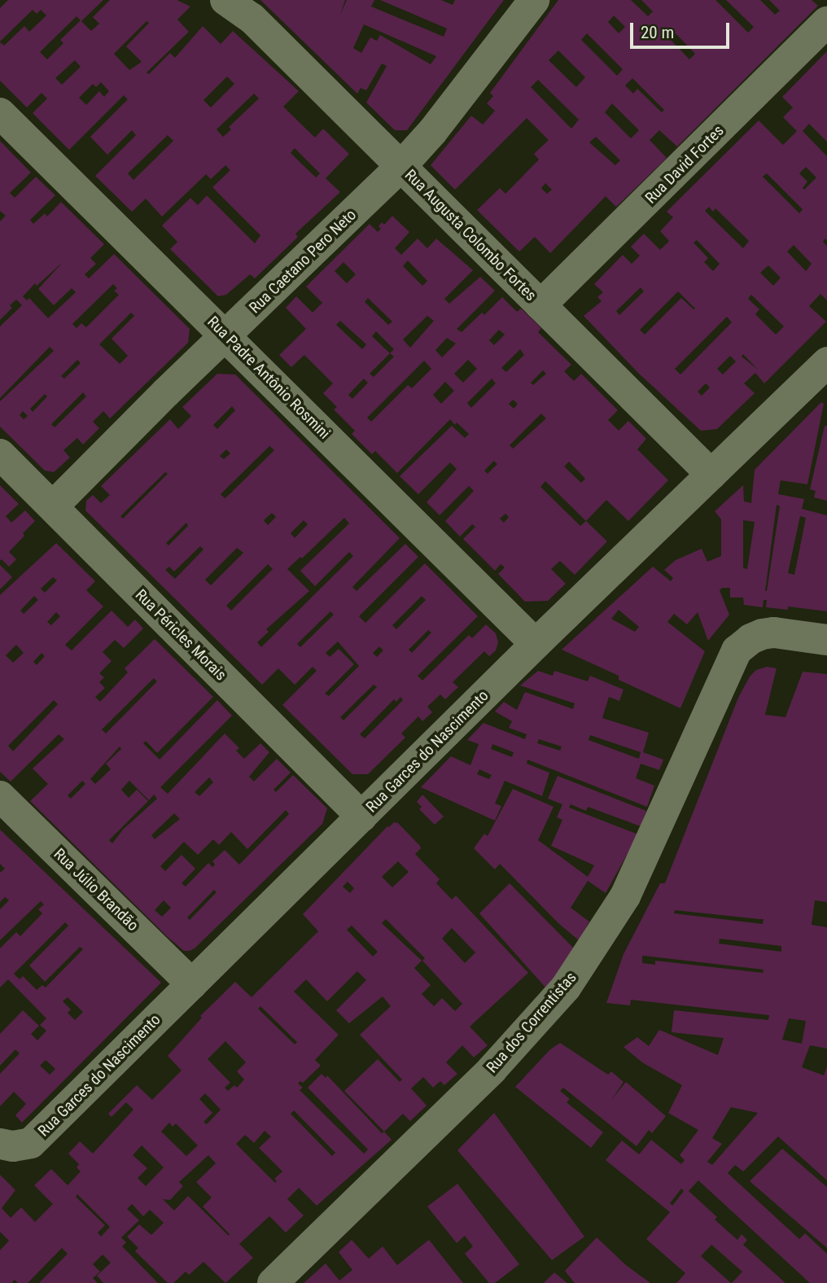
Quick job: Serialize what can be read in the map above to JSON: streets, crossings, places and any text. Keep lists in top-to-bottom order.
{
  "streets": {
    "street": [
      "Rua David Fortes",
      "Rua Augusta Colombo Fortes",
      "Rua Caetano Pero Neto",
      "Rua Padre Antônio Rosmini",
      "Rua Péricles Morais",
      "Rua Garces do Nascimento",
      "Rua Júlio Brandão",
      "Rua dos Correntistas"
    ]
  },
  "crossings": [
    ["Rua David Fortes", "Rua Augusta Colombo Fortes"],
    ["Rua Augusta Colombo Fortes", "Rua Caetano Pero Neto"],
    ["Rua Augusta Colombo Fortes", "Rua Garces do Nascimento"],
    ["Rua Caetano Pero Neto", "Rua Padre Antônio Rosmini"],
    ["Rua Caetano Pero Neto", "Rua Péricles Morais"],
    ["Rua Padre Antônio Rosmini", "Rua Garces do Nascimento"],
    ["Rua Péricles Morais", "Rua Garces do Nascimento"],
    ["Rua Garces do Nascimento", "Rua Júlio Brandão"]
  ],
  "scale_bar": "20 m"
}
